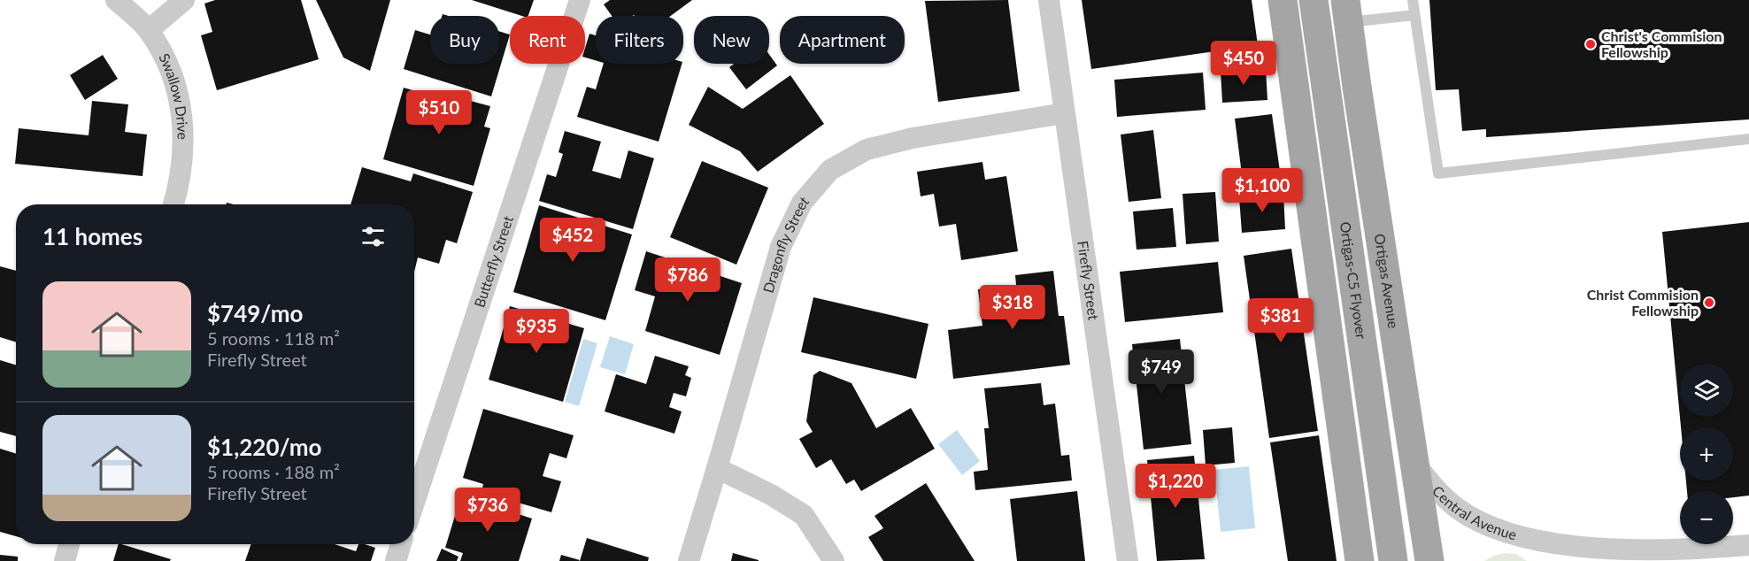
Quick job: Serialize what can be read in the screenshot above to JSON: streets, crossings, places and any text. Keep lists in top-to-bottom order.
{
  "streets": {
    "main road": ["Ortigas-C5 Flyover", "Ortigas Avenue"],
    "street": [
      "Swallow Drive",
      "Dragonfly Street",
      "Butterfly Street",
      "Firefly Street",
      "Central Avenue"
    ]
  },
  "crossings": [
    ["Dragonfly Street", "Firefly Street"],
    ["Ortigas Avenue", "Central Avenue"]
  ],
  "places": ["Christ's Commision Fellowship", "Christ Commision Fellowship"],
  "page": {
    "chip": [
      "Buy",
      "Rent",
      "Filters",
      "New",
      "Apartment"
    ],
    "price": [
      "$450",
      "$510",
      "$1,100",
      "$452",
      "$786",
      "$318",
      "$381",
      "$935",
      "$749",
      "$1,220",
      "$736"
    ],
    "heading": "11 homes",
    "list": [
      {
        "name": "$749/mo",
        "note": "5 rooms · 118 m² · Firefly Street"
      },
      {
        "name": "$1,220/mo",
        "note": "5 rooms · 188 m² · Firefly Street"
      }
    ],
    "map_buttons": ["+", "−"]
  }
}
